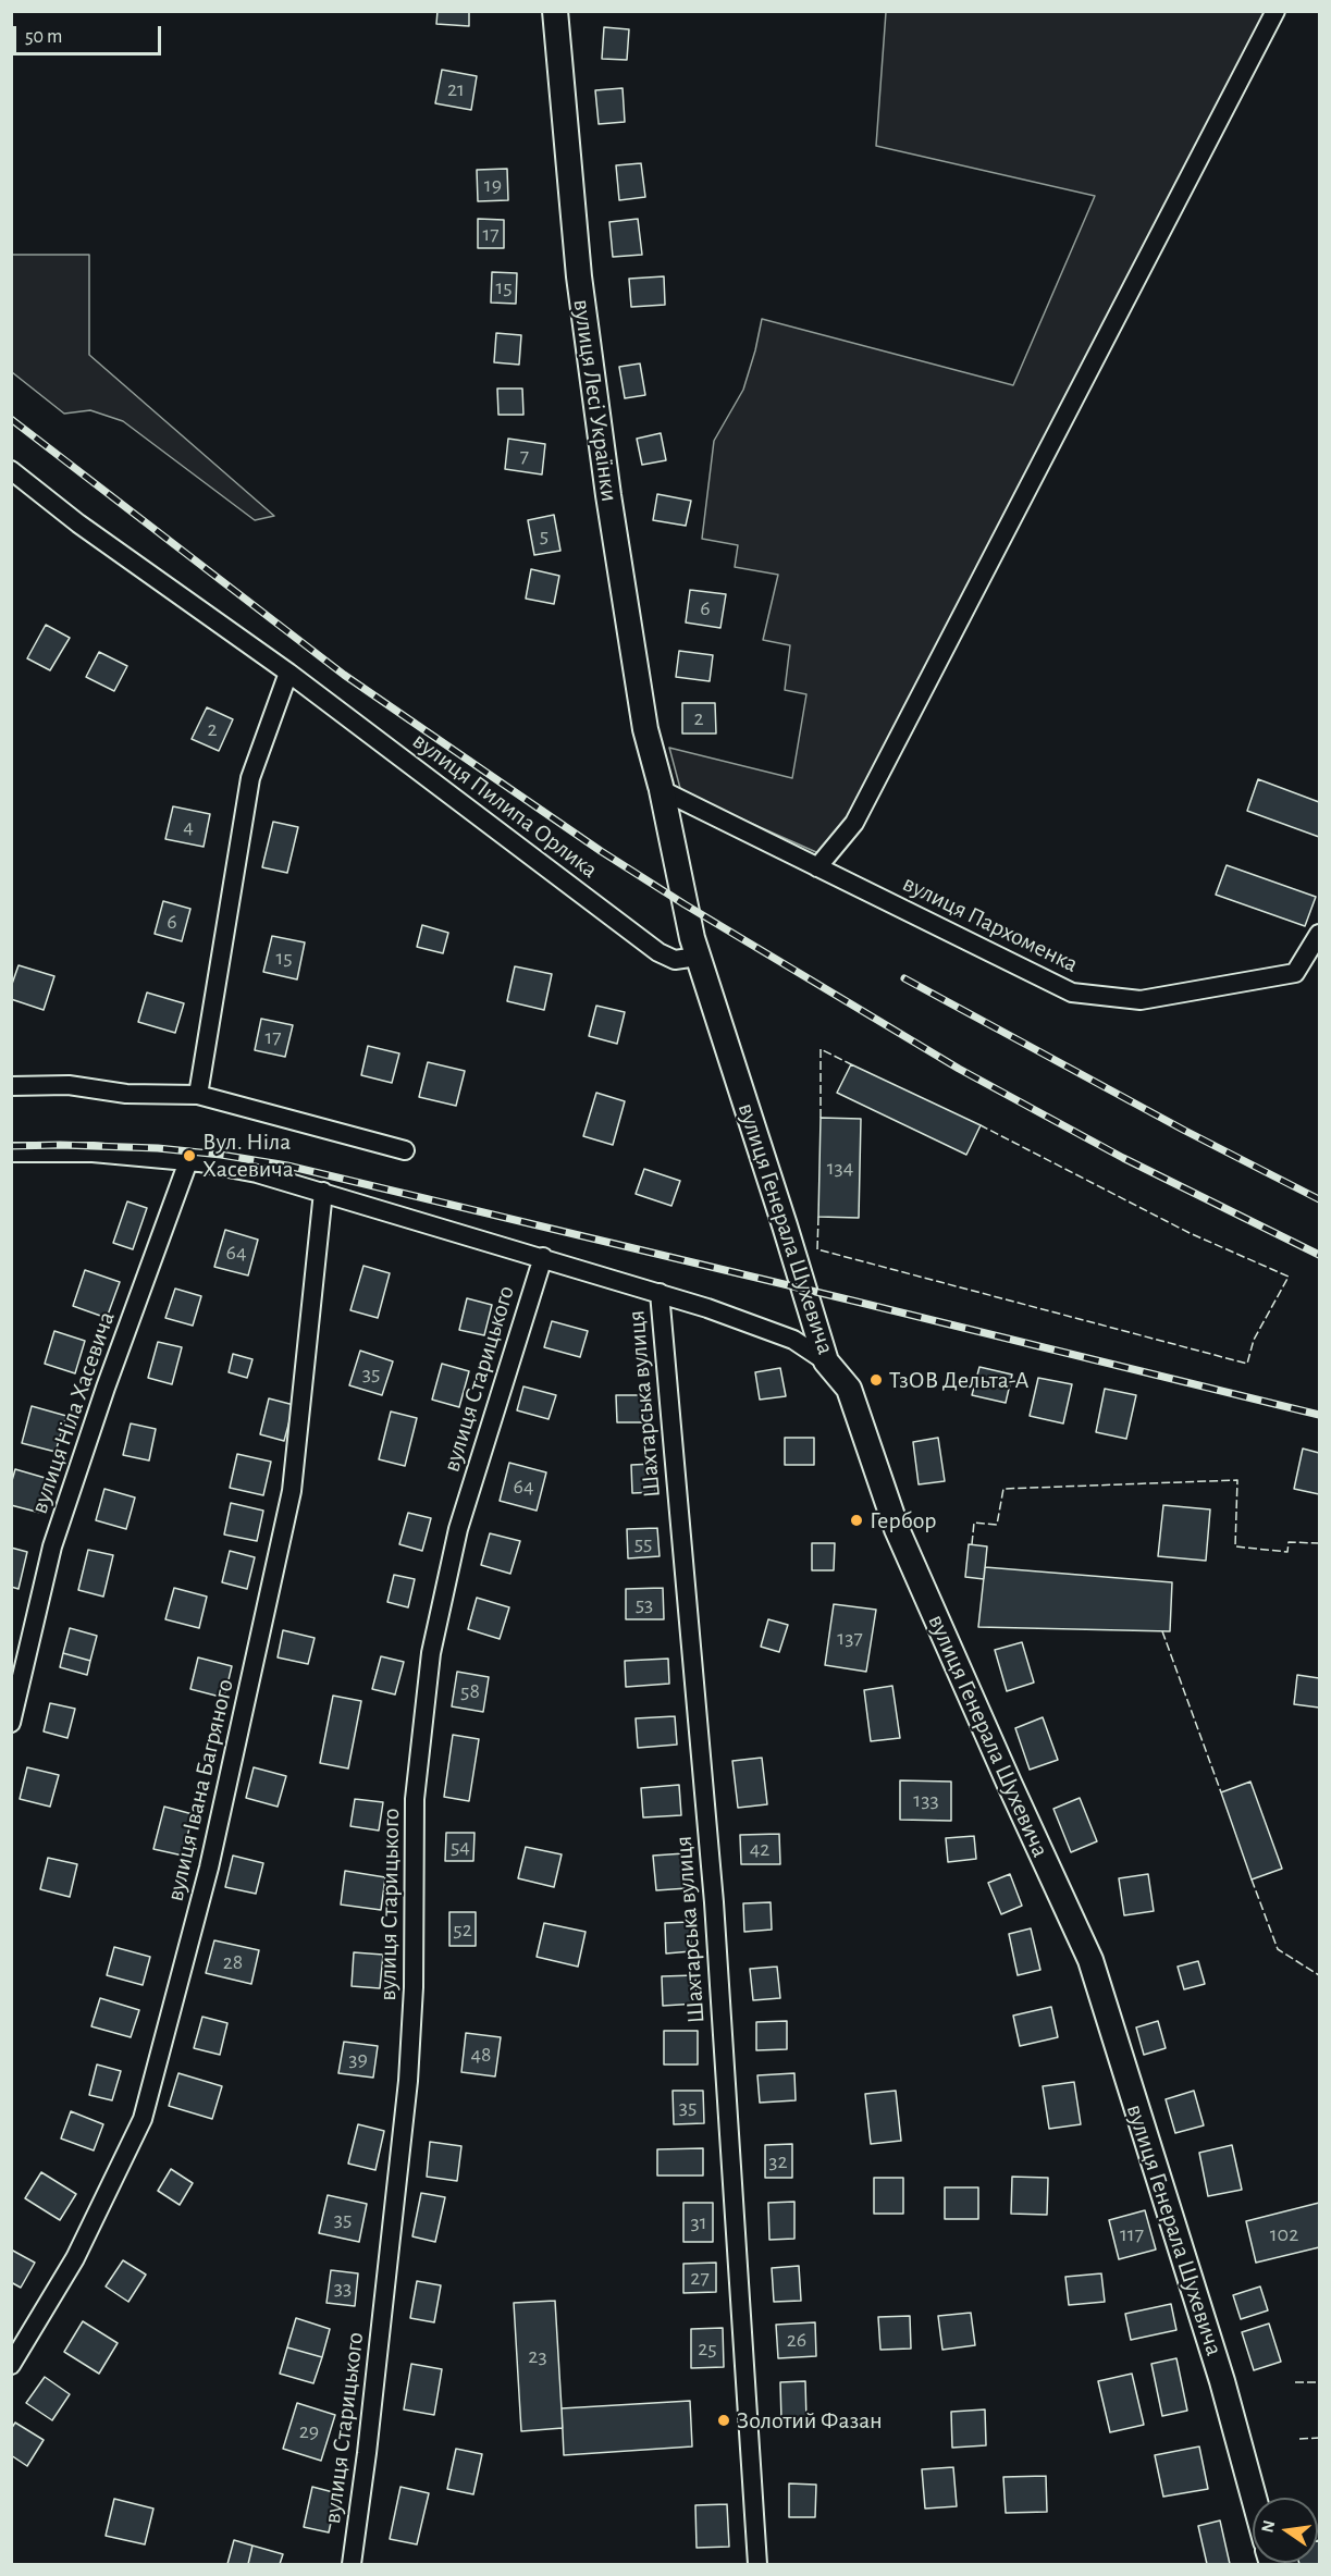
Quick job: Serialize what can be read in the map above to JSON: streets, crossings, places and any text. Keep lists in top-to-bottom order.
{
  "streets": {
    "street": [
      "вулиця Лесі Українки",
      "вулиця Пилипа Орлика",
      "вулиця Пархоменка",
      "вулиця Генерала Шухевича",
      "вулиця Старицького",
      "Шахтарська вулиця",
      "вулиця Ніла Хасевича",
      "вулиця Івана Багряного"
    ]
  },
  "crossings": [
    ["вулиця Лесі Українки", "вулиця Пилипа Орлика"],
    ["вулиця Лесі Українки", "вулиця Пархоменка"],
    ["вулиця Лесі Українки", "вулиця Генерала Шухевича"],
    ["вулиця Пилипа Орлика", "вулиця Генерала Шухевича"]
  ],
  "places": [
    "Вул. Ніла Хасевича",
    "ТзОВ Дельта-А",
    "Гербор",
    "Золотий Фазан"
  ],
  "house_numbers": [
    "21",
    "19",
    "17",
    "15",
    "7",
    "5",
    "6",
    "2",
    "2",
    "4",
    "6",
    "15",
    "17",
    "134",
    "64",
    "35",
    "64",
    "55",
    "53",
    "137",
    "58",
    "133",
    "54",
    "42",
    "52",
    "28",
    "48",
    "39",
    "35",
    "32",
    "35",
    "31",
    "117",
    "102",
    "27",
    "33",
    "26",
    "25",
    "23",
    "29"
  ],
  "scale_bar": "50 m",
  "north": "left"
}
